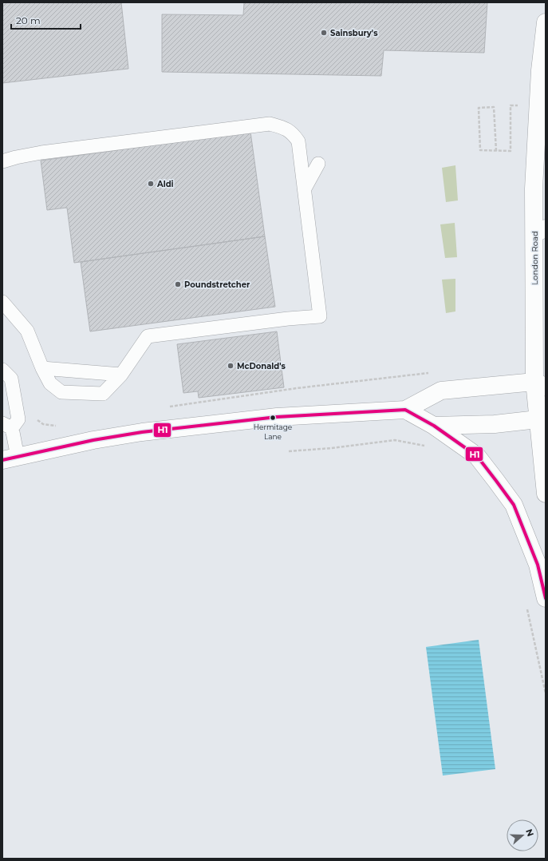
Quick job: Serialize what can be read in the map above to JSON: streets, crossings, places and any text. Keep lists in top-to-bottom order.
{
  "streets": {
    "main road": ["London Road"]
  },
  "places": [
    "Sainsbury's",
    "Aldi",
    "Poundstretcher",
    "McDonald's",
    "Hermitage Lane"
  ],
  "lines": ["transit line H1"],
  "scale_bar": "20 m",
  "north": "right"
}
